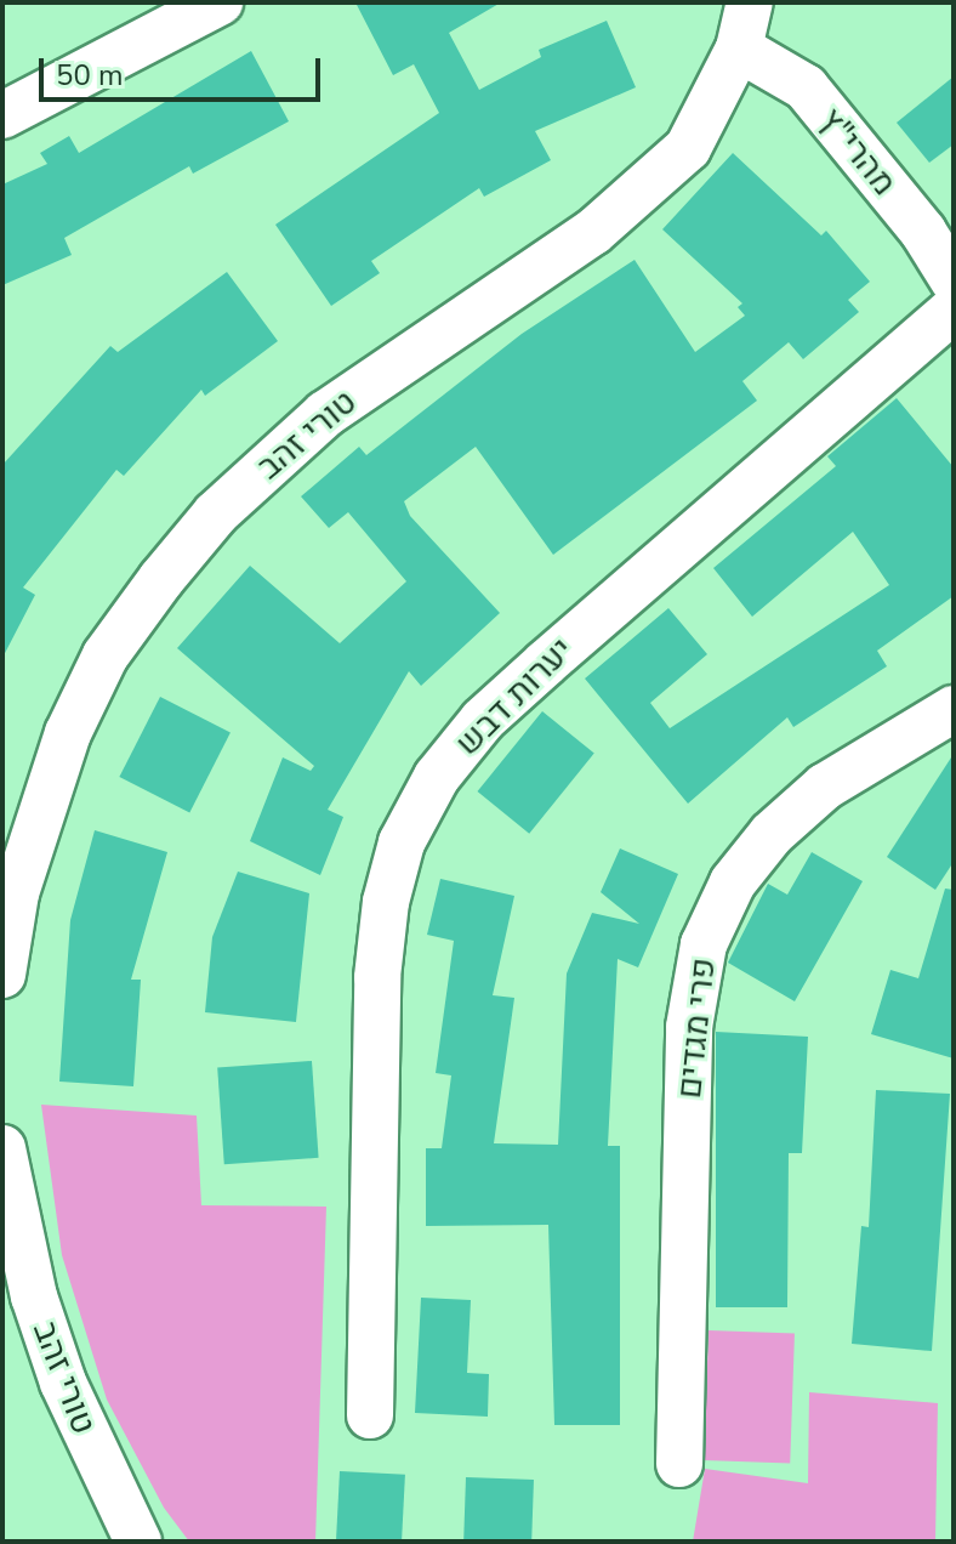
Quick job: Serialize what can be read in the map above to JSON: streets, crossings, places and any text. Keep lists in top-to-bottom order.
{
  "streets": {
    "street": [
      "מהרי\"ץ",
      "טורי זהב",
      "יערות דבש",
      "פרי מגדים"
    ]
  },
  "crossings": [
    ["מהרי\"ץ", "טורי זהב"]
  ],
  "scale_bar": "50 m"
}
